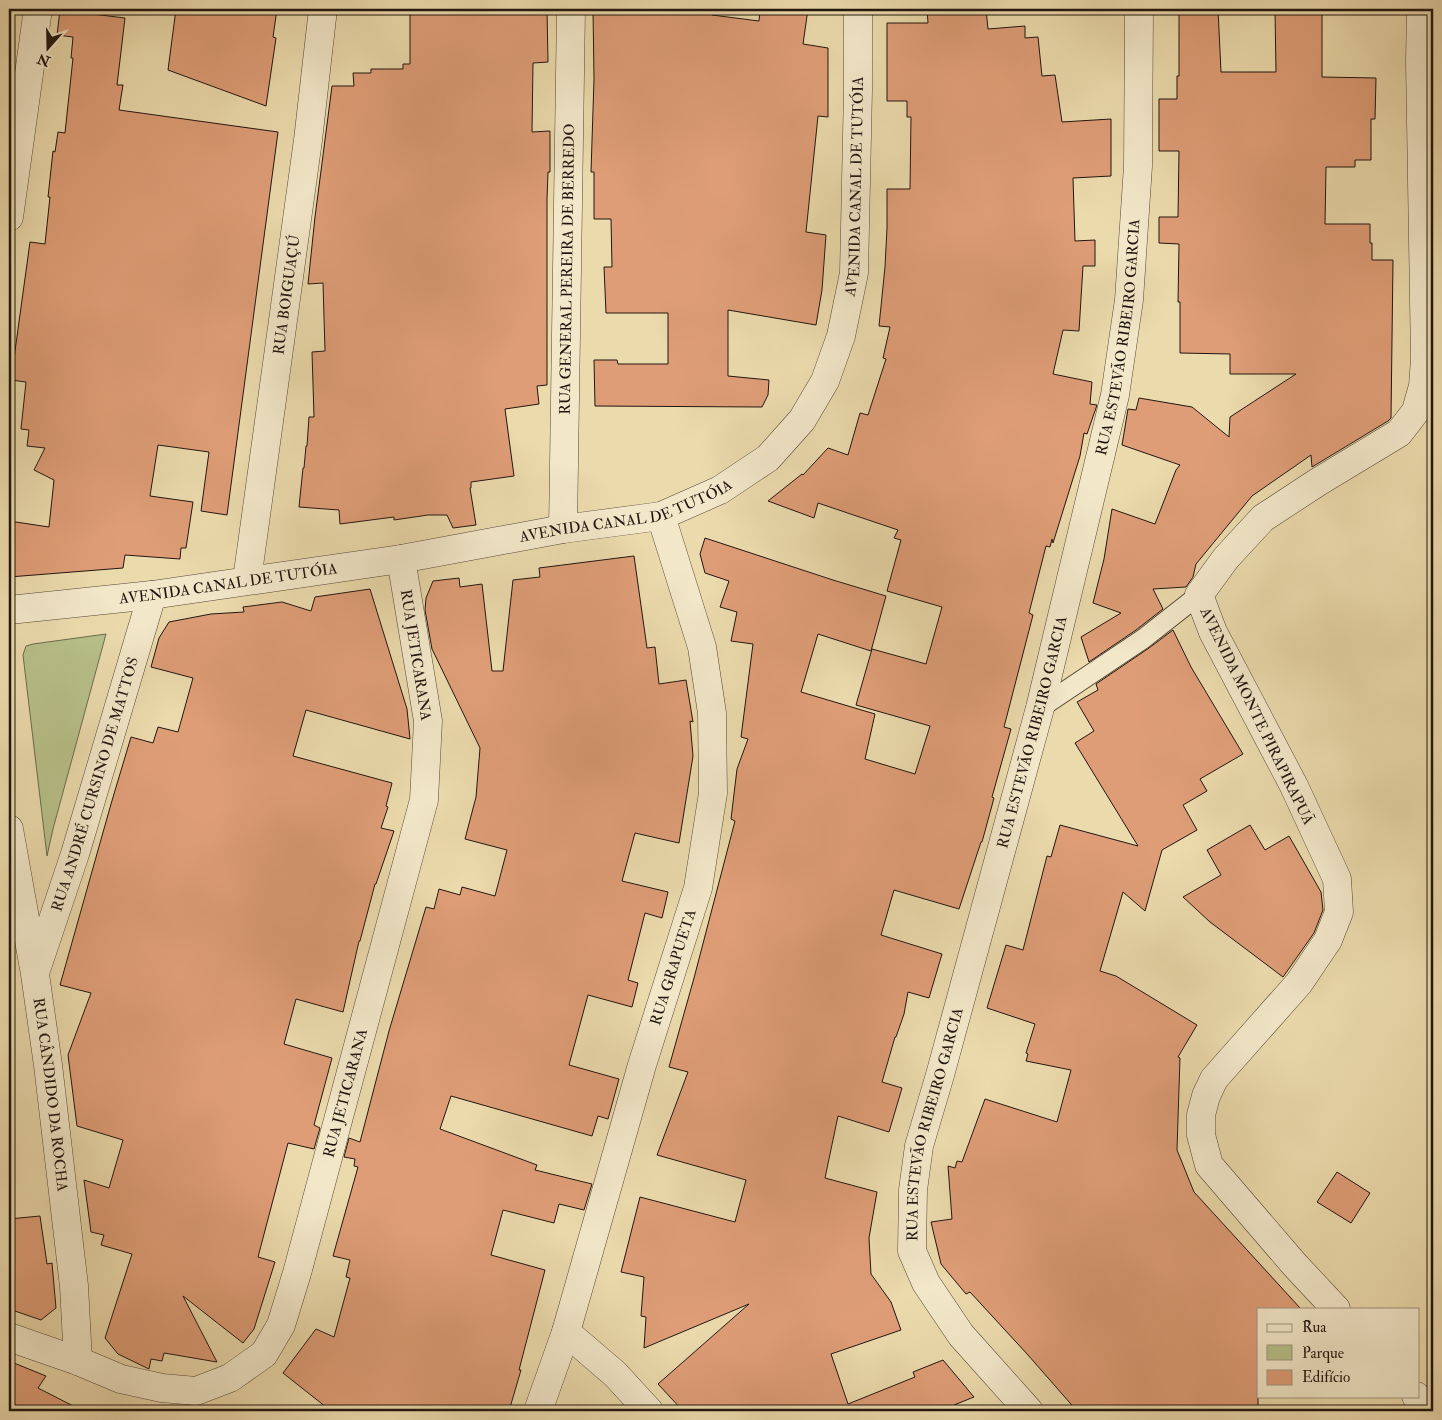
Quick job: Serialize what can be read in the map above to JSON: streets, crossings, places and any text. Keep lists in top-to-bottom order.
{
  "streets": {
    "street": [
      "AVENIDA CANAL DE TUTÓIA",
      "RUA GENERAL PEREIRA DE BERREDO",
      "RUA BOIGUAÇÚ",
      "RUA ESTEVÃO RIBEIRO GARCIA",
      "RUA JETICARANA",
      "AVENIDA MONTE PIRAPIRAPUÃ",
      "RUA ANDRÉ CURSINO DE MATTOS",
      "RUA GRAPUETA",
      "RUA CÂNDIDO DA ROCHA"
    ]
  },
  "crossings": [
    ["AVENIDA CANAL DE TUTÓIA", "RUA GENERAL PEREIRA DE BERREDO"],
    ["AVENIDA CANAL DE TUTÓIA", "RUA BOIGUAÇÚ"],
    ["AVENIDA CANAL DE TUTÓIA", "RUA JETICARANA"],
    ["AVENIDA CANAL DE TUTÓIA", "RUA ANDRÉ CURSINO DE MATTOS"],
    ["AVENIDA CANAL DE TUTÓIA", "RUA GRAPUETA"],
    ["RUA JETICARANA", "RUA CÂNDIDO DA ROCHA"],
    ["RUA ANDRÉ CURSINO DE MATTOS", "RUA CÂNDIDO DA ROCHA"]
  ],
  "legend": ["Rua", "Parque", "Edifício"],
  "north": "bottom"
}
